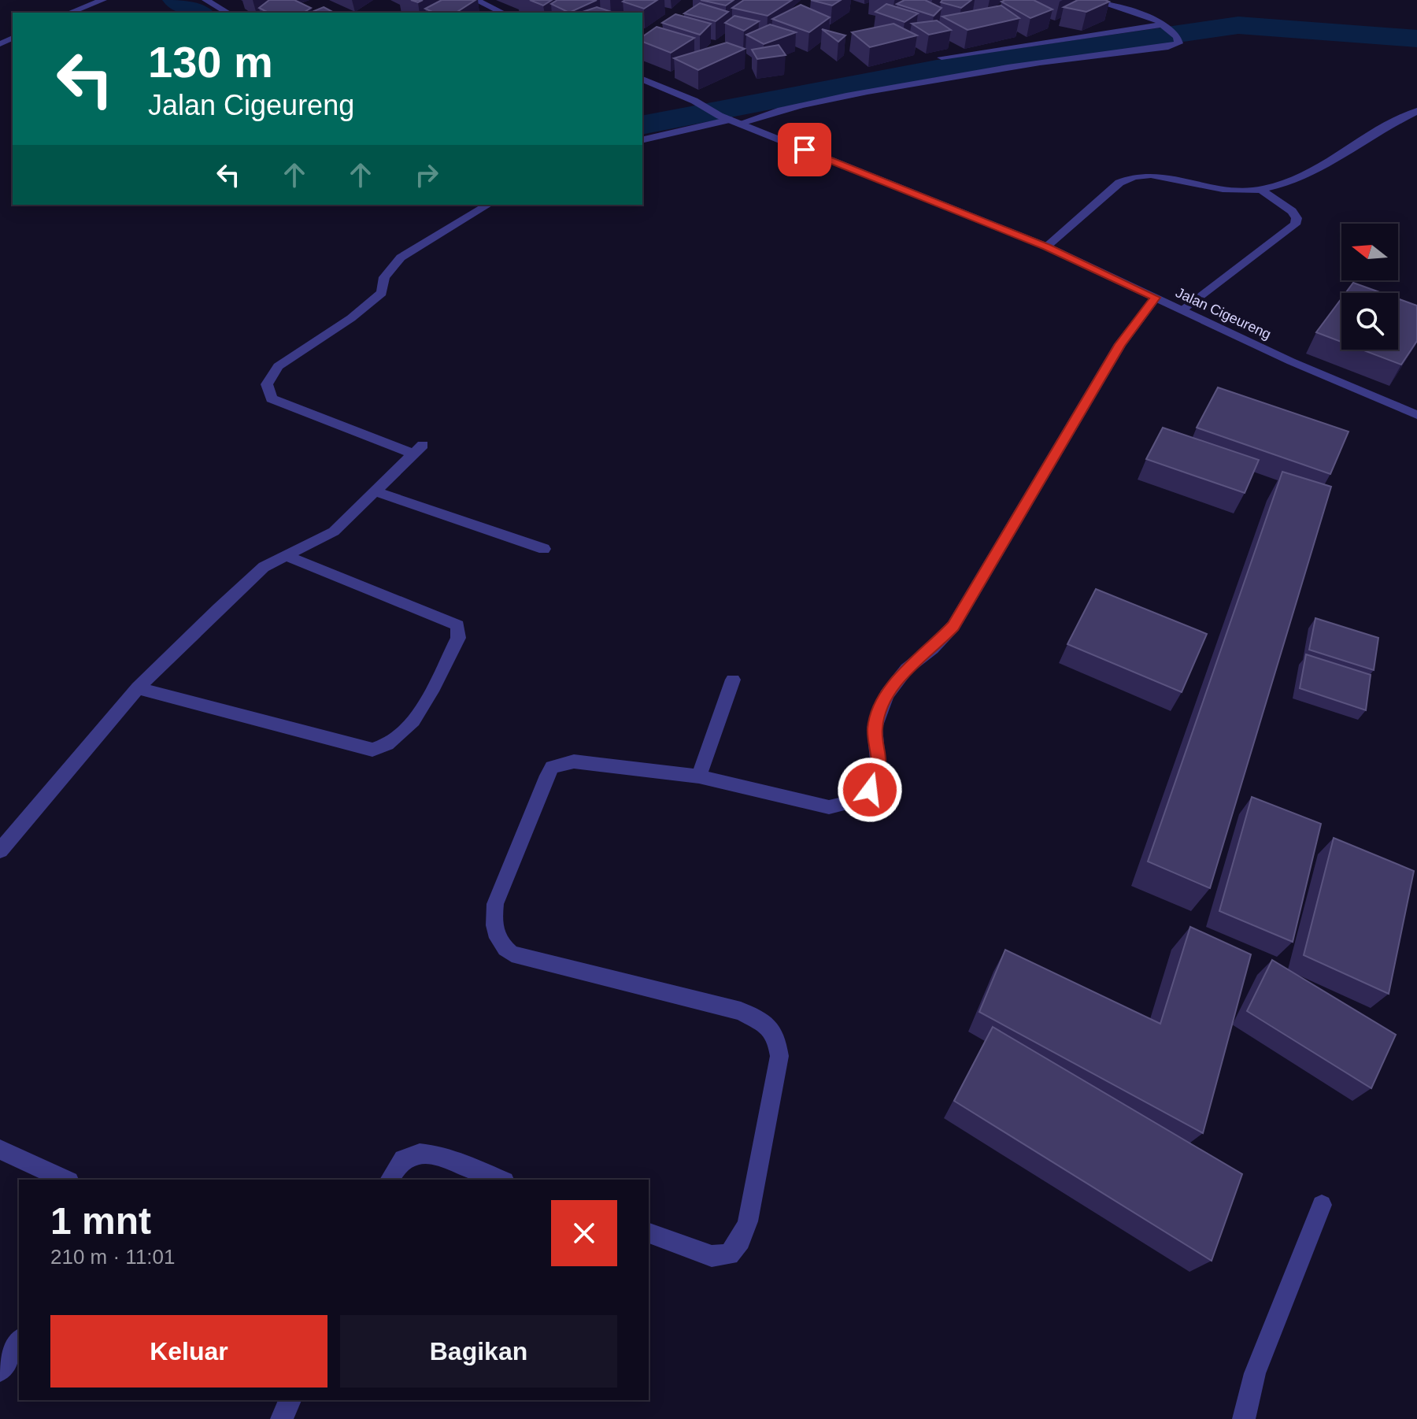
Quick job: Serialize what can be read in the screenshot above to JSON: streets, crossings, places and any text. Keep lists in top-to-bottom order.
{
  "streets": {
    "street": ["Jalan Cigeureng"]
  },
  "north": "left",
  "page": {
    "turn": ["130 m", "Jalan Cigeureng"],
    "heading": ["1 mnt", "210 m · 11:01"],
    "buttons": ["Keluar", "Bagikan"]
  }
}
